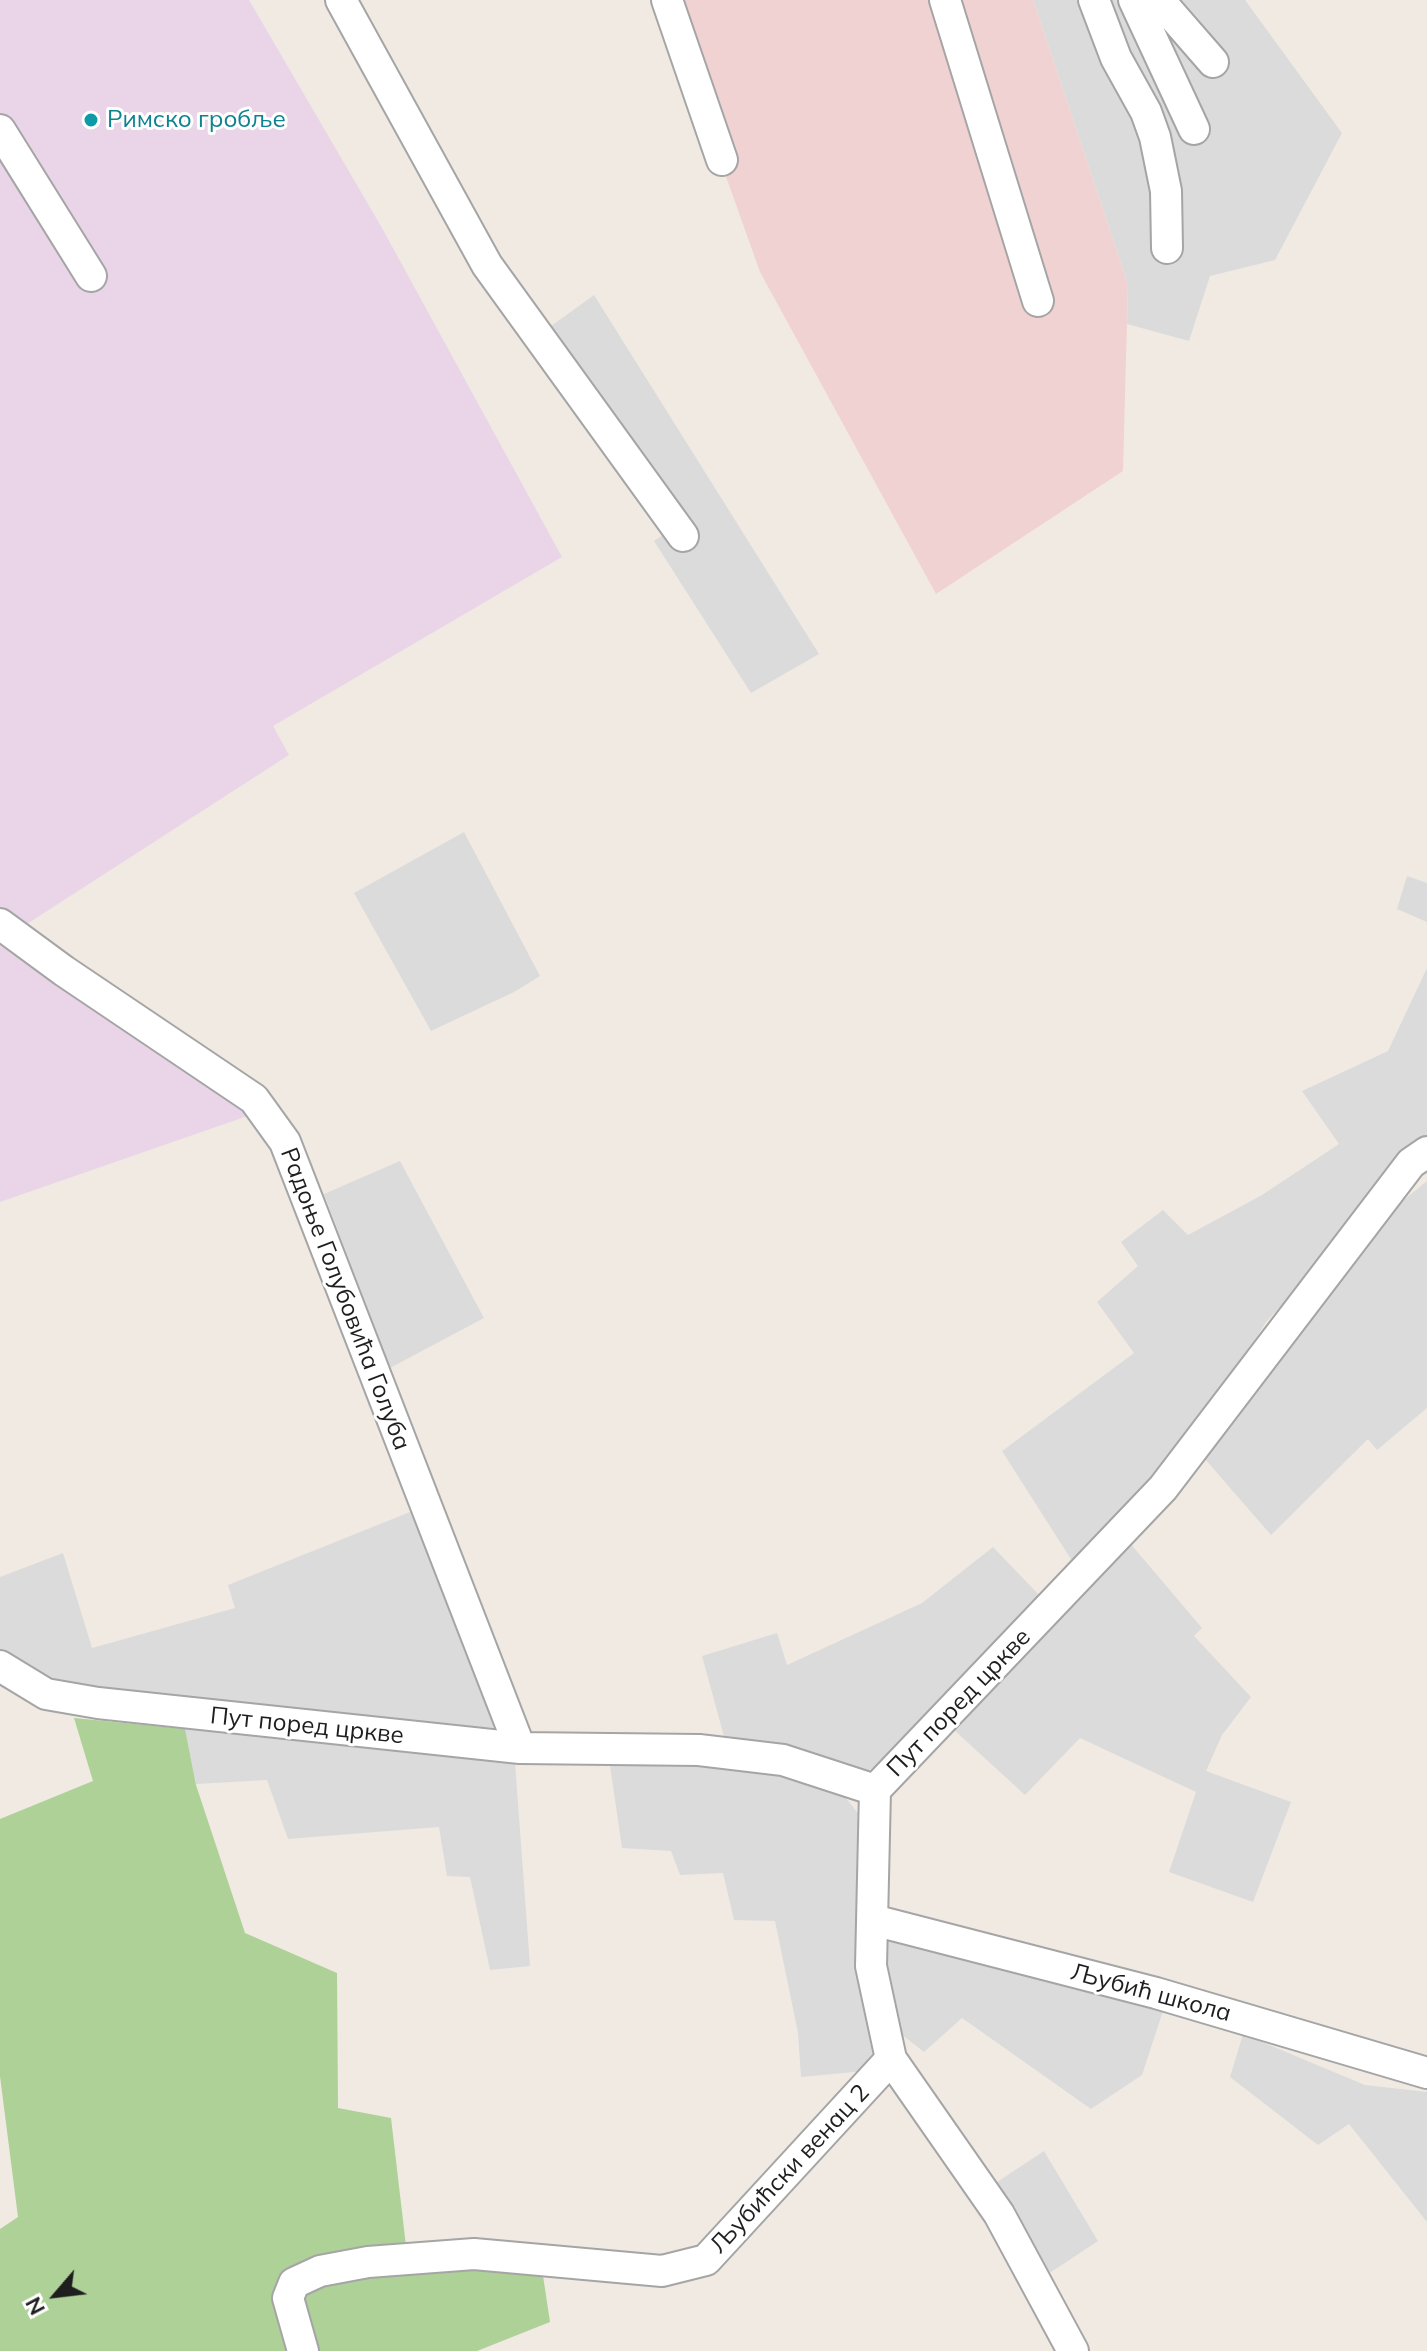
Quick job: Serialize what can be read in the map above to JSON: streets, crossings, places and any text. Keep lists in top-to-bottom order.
{
  "streets": {
    "street": [
      "Радоње Голубовића Голуба",
      "Пут поред цркве",
      "Љубић школа",
      "Љубићски венац 2"
    ]
  },
  "crossings": [
    ["Радоње Голубовића Голуба", "Пут поред цркве"]
  ],
  "places": ["Римско гробље"],
  "north": "bottom left"
}
